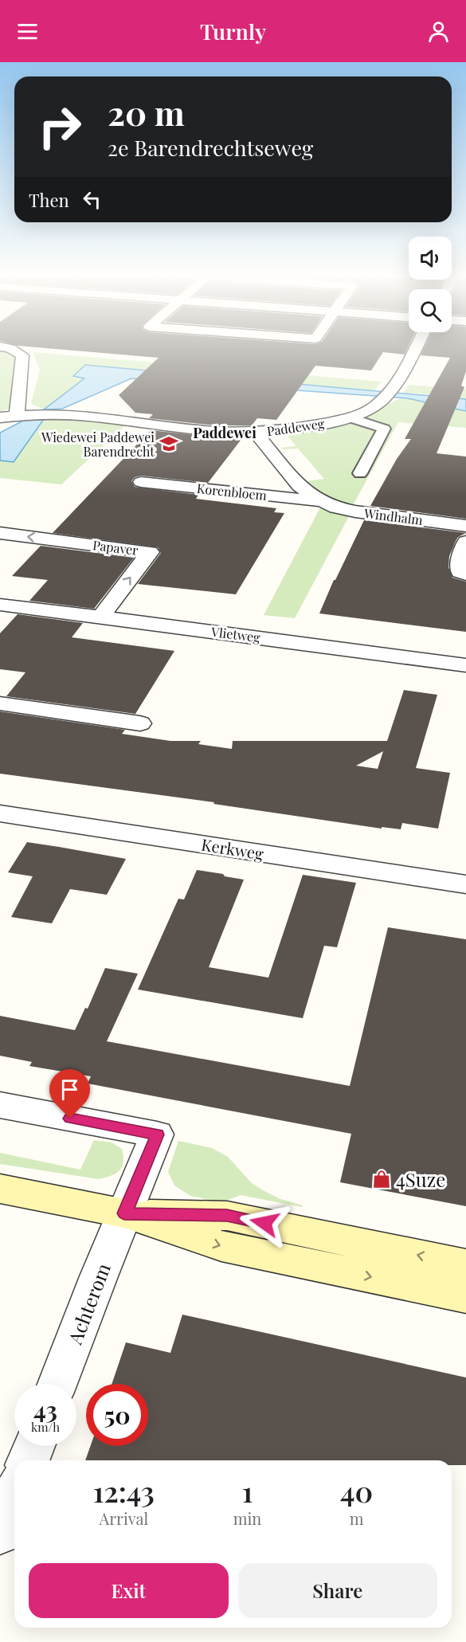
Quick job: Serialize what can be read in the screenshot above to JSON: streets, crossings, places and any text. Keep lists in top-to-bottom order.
{
  "streets": {
    "street": [
      "Paddeweg",
      "Korenbloem",
      "Windhalm",
      "Papaver",
      "Vlietweg",
      "Kerkweg",
      "Achterom"
    ]
  },
  "crossings": [
    ["Korenbloem", "Windhalm"],
    ["Papaver", "Vlietweg"]
  ],
  "districts": ["Paddewei"],
  "places": {
    "school or university": ["Wiedewei Paddewei Barendrecht"],
    "shop": ["4Suze"]
  },
  "page": {
    "header": "Turnly",
    "turn": ["20 m", "2e Barendrechtseweg"],
    "then": "Then",
    "speed": "43 km/h",
    "limit": "50",
    "eta": [
      "12:43",
      "Arrival",
      "1",
      "min",
      "40",
      "m"
    ],
    "buttons": ["Exit", "Share"]
  }
}
